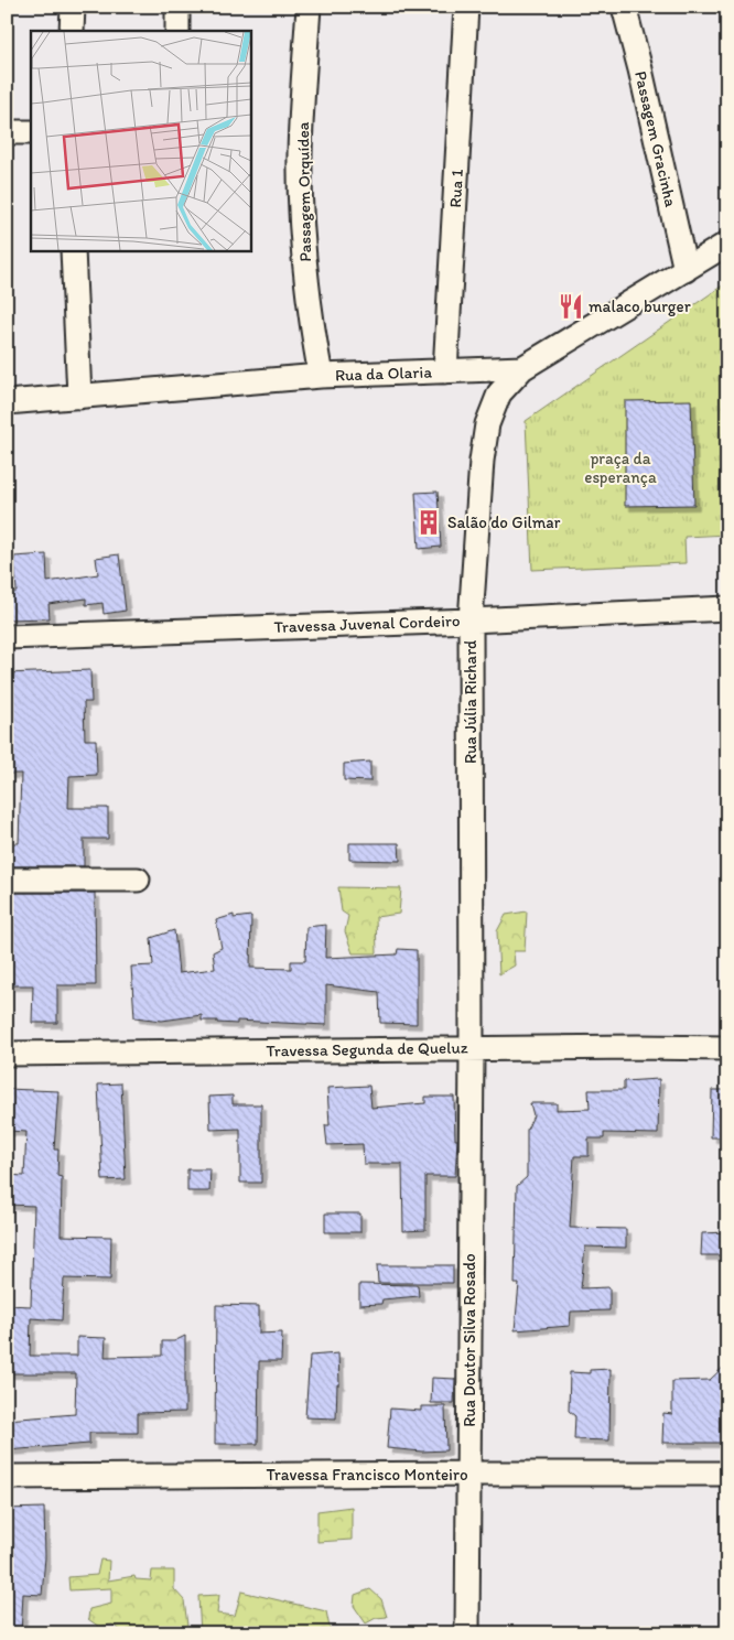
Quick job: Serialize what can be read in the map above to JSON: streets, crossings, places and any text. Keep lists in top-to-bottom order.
{
  "streets": {
    "street": [
      "Passagem Gracinha",
      "Rua 1",
      "Passagem Orquídea",
      "Rua da Olaria",
      "Travessa Juvenal Cordeiro",
      "Rua Júlia Richard",
      "Travessa Segunda de Queluz",
      "Rua Doutor Silva Rosado",
      "Travessa Francisco Monteiro"
    ]
  },
  "crossings": [
    ["Passagem Gracinha", "Rua da Olaria"],
    ["Rua 1", "Rua da Olaria"],
    ["Passagem Orquídea", "Rua da Olaria"],
    ["Rua da Olaria", "Rua Júlia Richard"],
    ["Travessa Juvenal Cordeiro", "Rua Júlia Richard"],
    ["Rua Júlia Richard", "Travessa Segunda de Queluz"],
    ["Rua Júlia Richard", "Rua Doutor Silva Rosado"],
    ["Travessa Segunda de Queluz", "Rua Doutor Silva Rosado"],
    ["Rua Doutor Silva Rosado", "Travessa Francisco Monteiro"]
  ],
  "parks": ["praça da esperança"],
  "places": {
    "restaurant": ["malaco burger"],
    "building": ["Salão do Gilmar"]
  }
}
